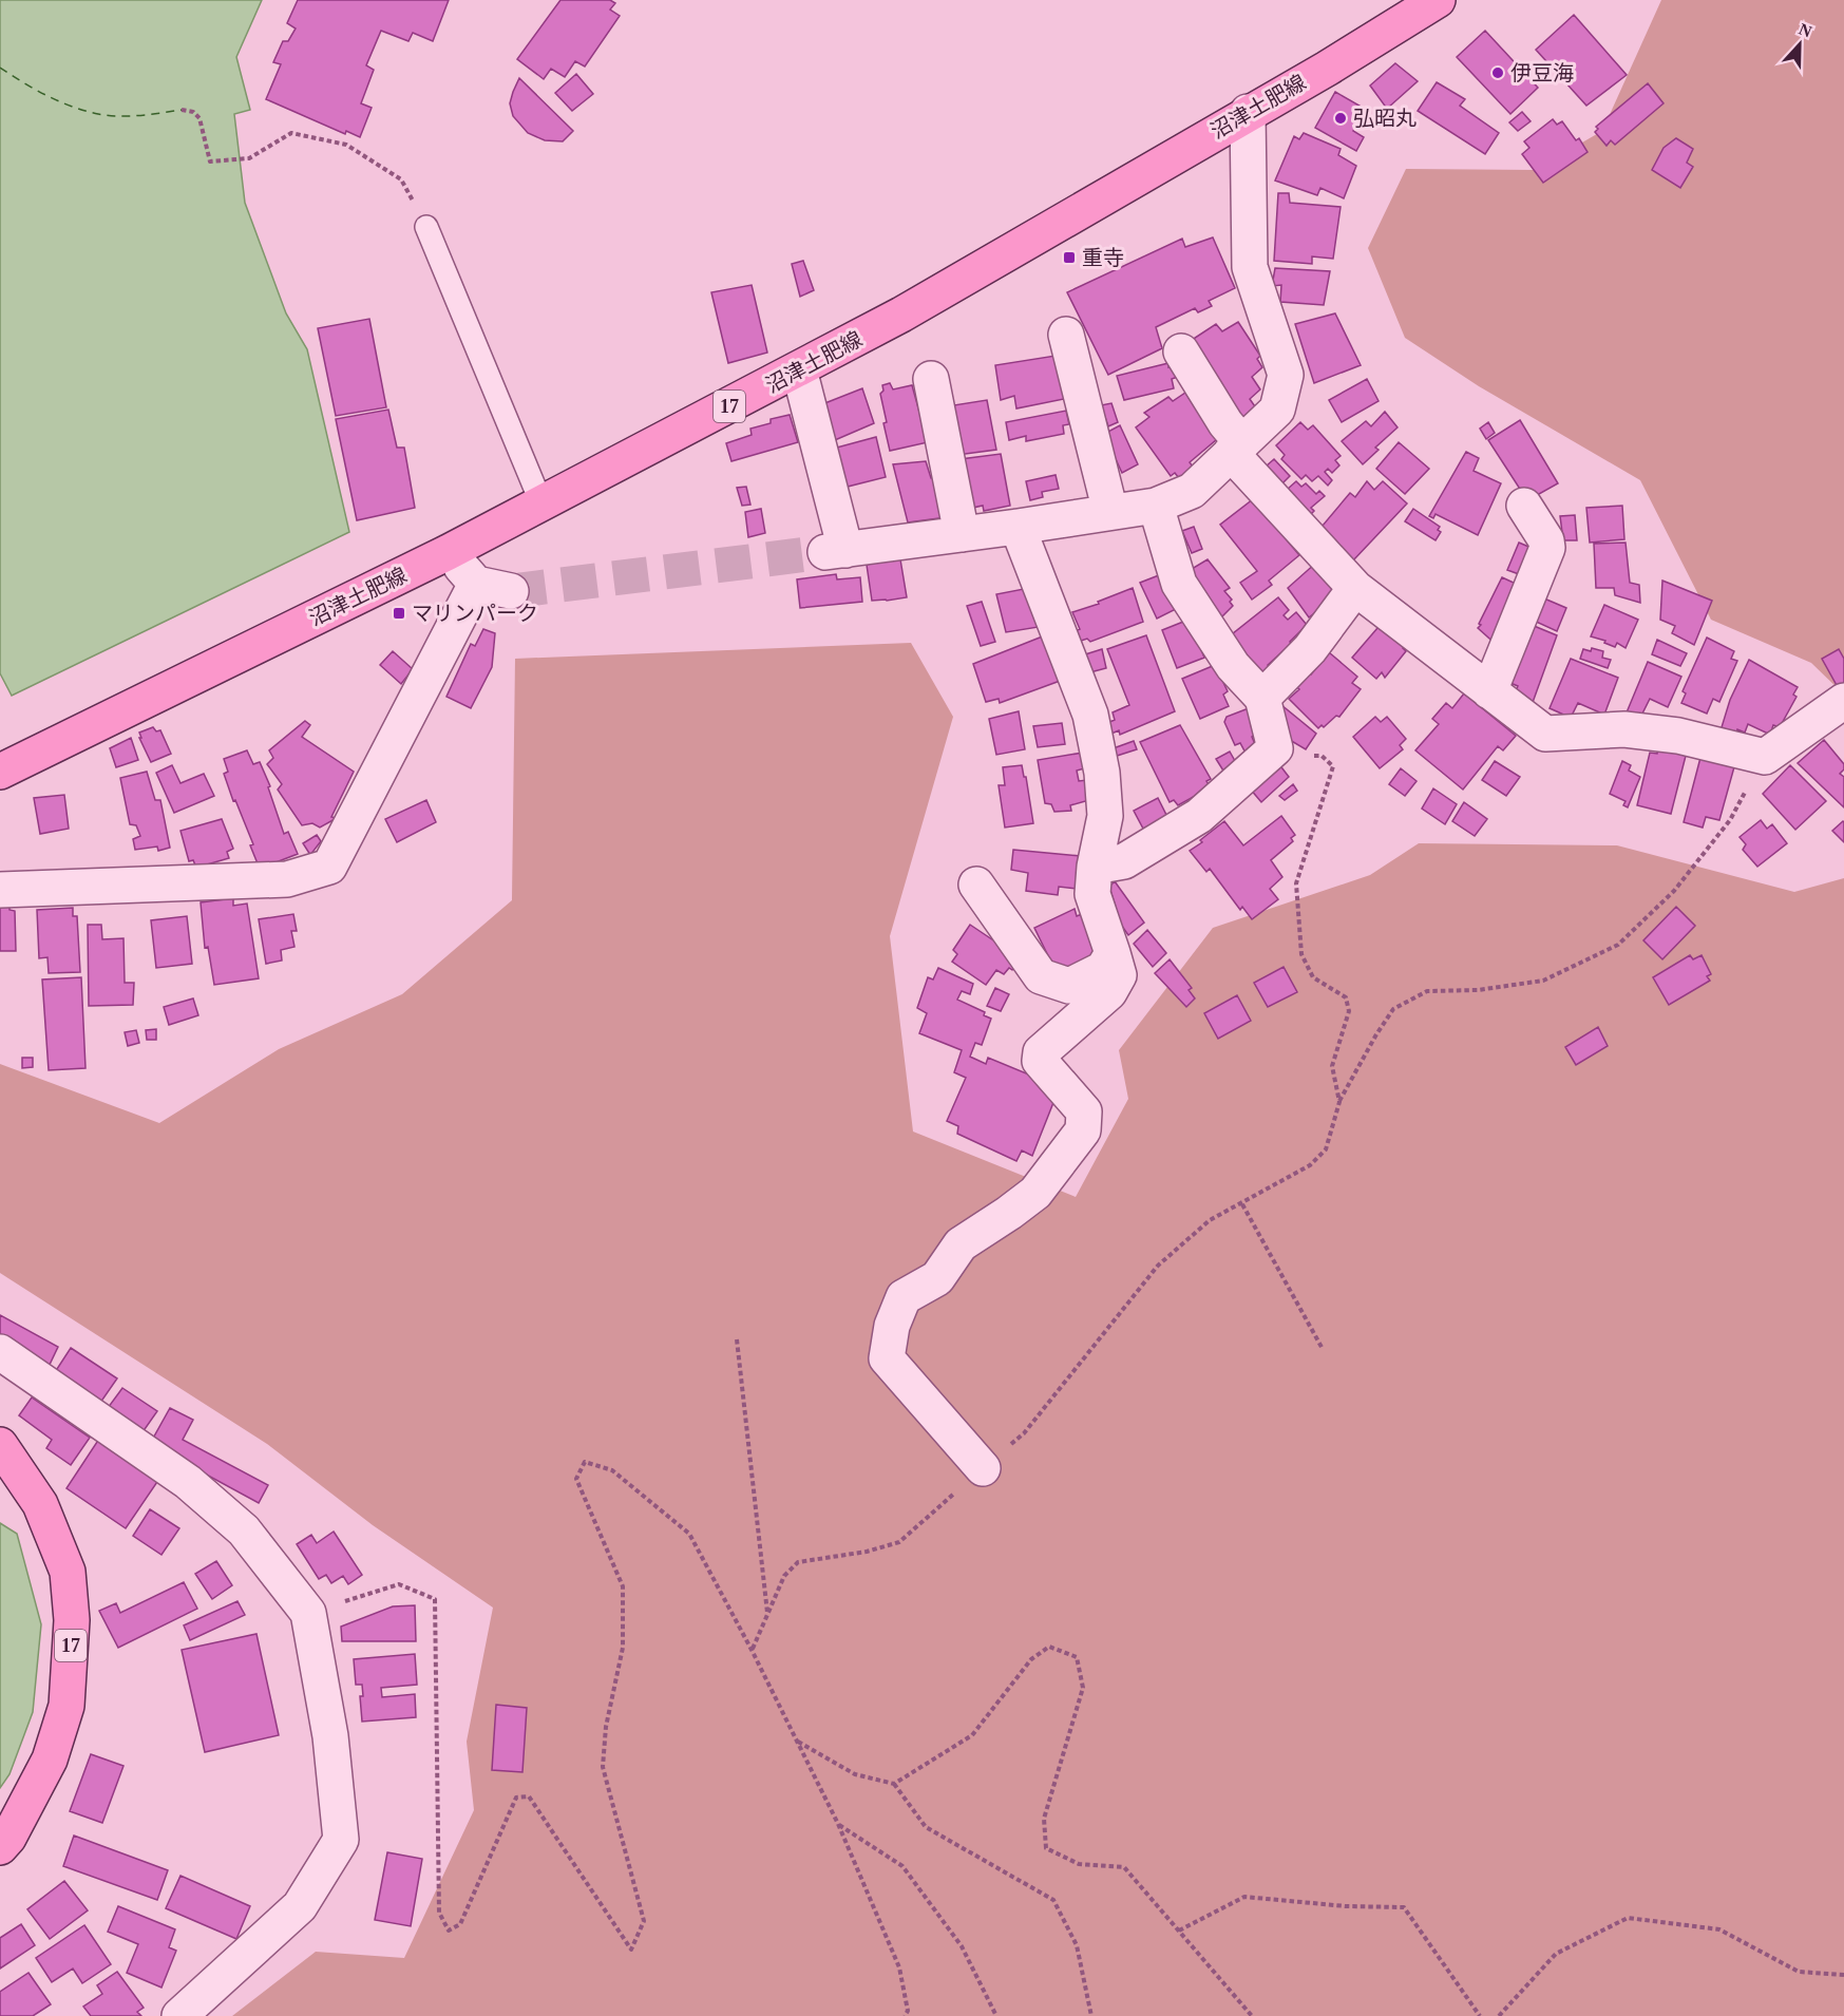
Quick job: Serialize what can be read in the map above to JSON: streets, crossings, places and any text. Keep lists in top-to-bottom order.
{
  "streets": {
    "main road": ["沼津土肥線", "17"]
  },
  "places": {
    "other": ["伊豆海", "弘昭丸"],
    "transit": ["重寺", "マリンパーク"]
  },
  "north": "top"
}
